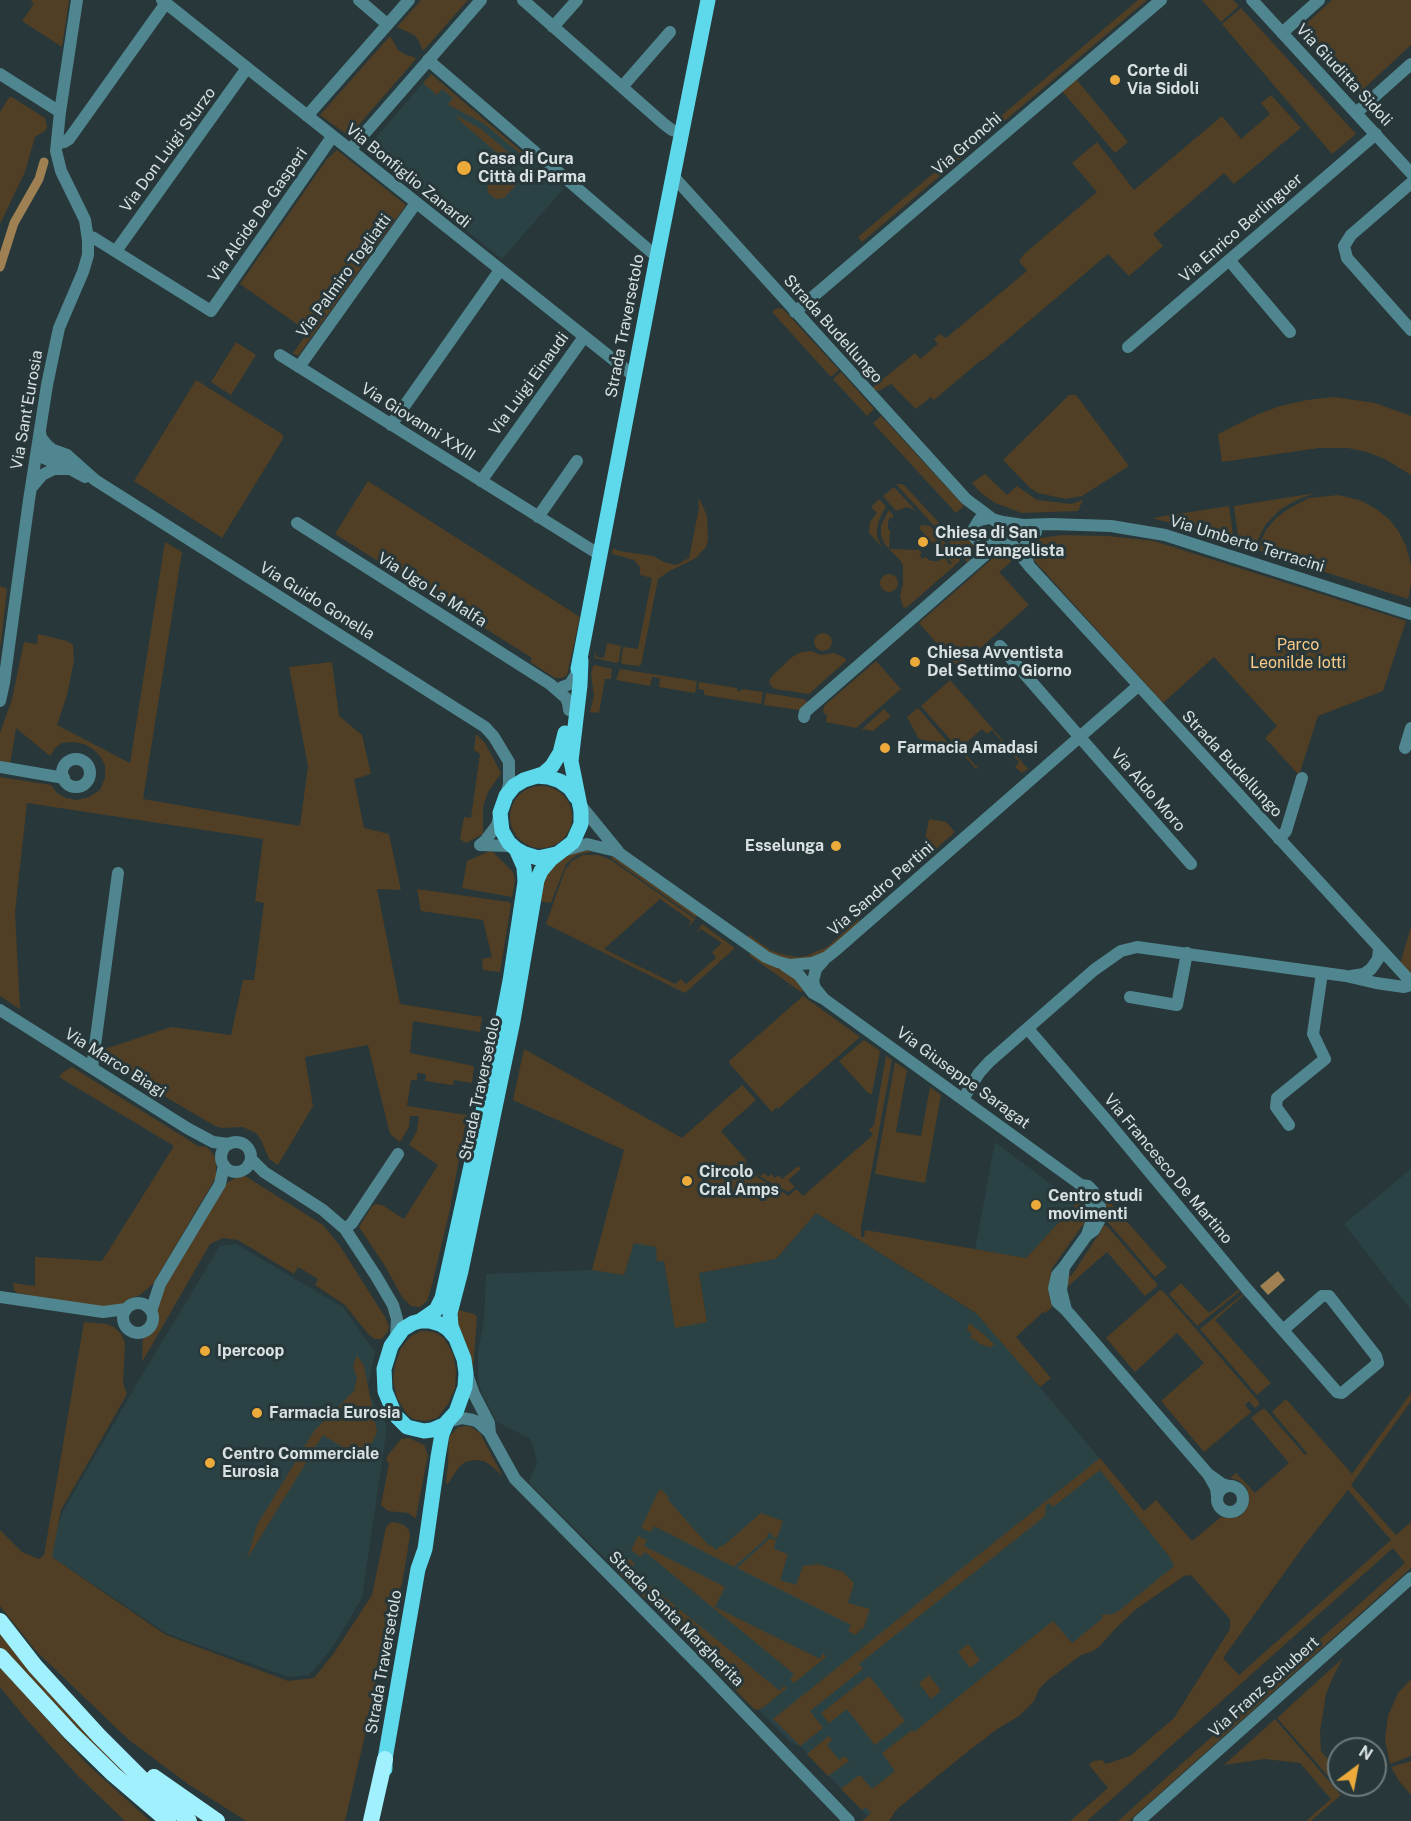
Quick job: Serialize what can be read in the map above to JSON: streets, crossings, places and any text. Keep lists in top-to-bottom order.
{
  "streets": {
    "main road": ["Strada Traversetolo"],
    "street": [
      "Via Giuditta Sidoli",
      "Via Gronchi",
      "Via Don Luigi Sturzo",
      "Via Bonfiglio Zanardi",
      "Via Alcide De Gasperi",
      "Via Enrico Berlinguer",
      "Via Palmiro Togliatti",
      "Strada Budellungo",
      "Via Luigi Einaudi",
      "Via Sant'Eurosia",
      "Via Giovanni XXIII",
      "Via Umberto Terracini",
      "Via Ugo La Malfa",
      "Via Guido Gonella",
      "Via Aldo Moro",
      "Via Sandro Pertini",
      "Via Marco Biagi",
      "Via Giuseppe Saragat",
      "Via Francesco De Martino",
      "Strada Santa Margherita",
      "Via Franz Schubert"
    ]
  },
  "crossings": [
    ["Via Giuditta Sidoli", "Via Enrico Berlinguer"],
    ["Via Gronchi", "Strada Budellungo"],
    ["Via Don Luigi Sturzo", "Via Bonfiglio Zanardi"],
    ["Via Don Luigi Sturzo", "Via Alcide De Gasperi"],
    ["Via Bonfiglio Zanardi", "Via Alcide De Gasperi"],
    ["Via Bonfiglio Zanardi", "Via Palmiro Togliatti"],
    ["Via Bonfiglio Zanardi", "Strada Traversetolo"],
    ["Via Bonfiglio Zanardi", "Via Luigi Einaudi"],
    ["Via Palmiro Togliatti", "Via Giovanni XXIII"],
    ["Strada Traversetolo", "Strada Budellungo"],
    ["Strada Traversetolo", "Via Giovanni XXIII"],
    ["Strada Traversetolo", "Via Ugo La Malfa"],
    ["Strada Traversetolo", "Via Guido Gonella"],
    ["Strada Traversetolo", "Via Sandro Pertini"],
    ["Strada Traversetolo", "Strada Santa Margherita"],
    ["Strada Budellungo", "Via Umberto Terracini"],
    ["Strada Budellungo", "Via Sandro Pertini"],
    ["Via Luigi Einaudi", "Via Giovanni XXIII"],
    ["Via Sant'Eurosia", "Via Guido Gonella"],
    ["Via Guido Gonella", "Via Sandro Pertini"],
    ["Via Aldo Moro", "Via Sandro Pertini"],
    ["Via Sandro Pertini", "Via Giuseppe Saragat"]
  ],
  "parks": ["Parco Leonilde Iotti"],
  "places": [
    "Corte di Via Sidoli",
    "Casa di Cura Città di Parma",
    "Chiesa di San Luca Evangelista",
    "Chiesa Avventista Del Settimo Giorno",
    "Farmacia Amadasi",
    "Esselunga",
    "Circolo Cral Amps",
    "Centro studi movimenti",
    "Ipercoop",
    "Farmacia Eurosia",
    "Centro Commerciale Eurosia"
  ],
  "north": "top right"
}
